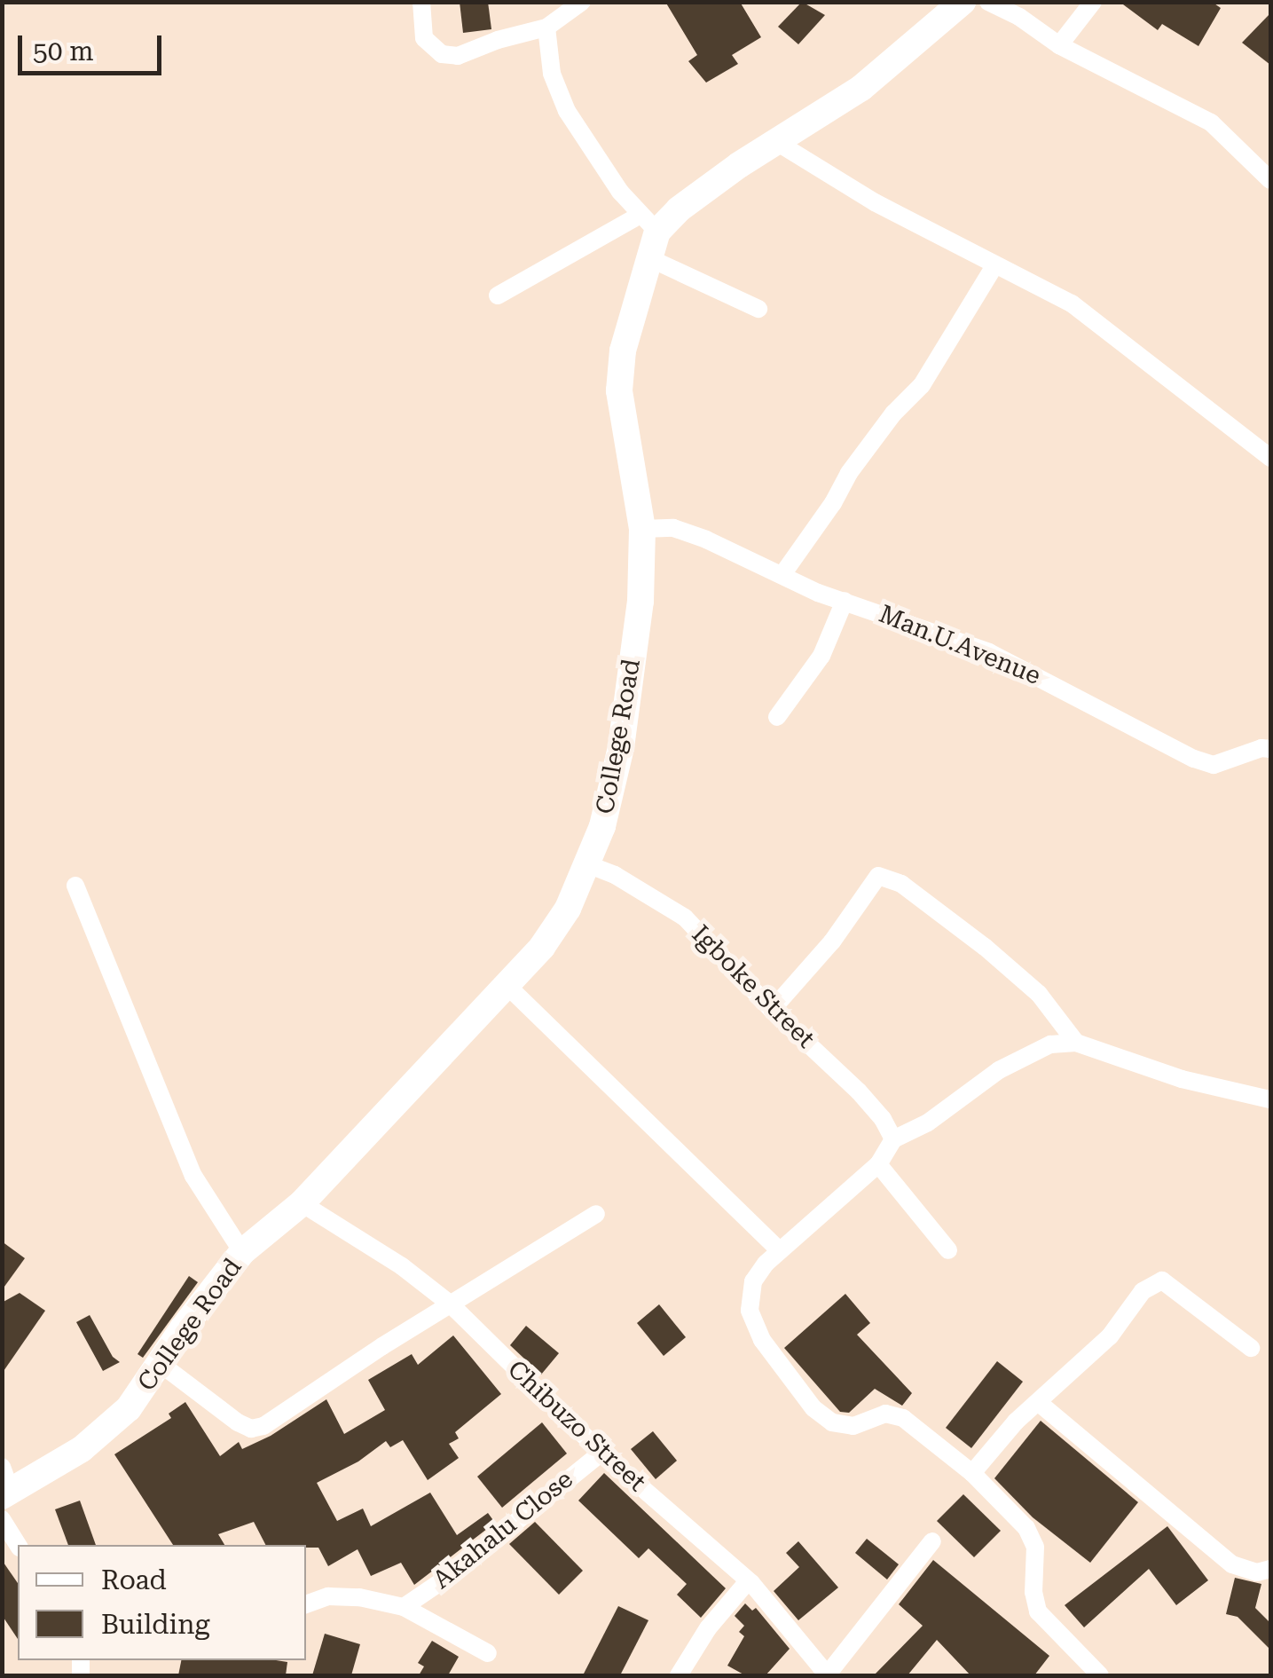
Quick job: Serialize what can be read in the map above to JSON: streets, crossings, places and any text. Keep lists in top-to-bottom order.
{
  "streets": {
    "main road": ["College Road"],
    "street": [
      "Man.U.Avenue",
      "Igboke Street",
      "Chibuzo Street",
      "Akahalu Close"
    ]
  },
  "crossings": [
    ["Man.U.Avenue", "College Road"],
    ["College Road", "Igboke Street"],
    ["College Road", "Chibuzo Street"],
    ["Chibuzo Street", "Akahalu Close"]
  ],
  "legend": ["Road", "Building"],
  "scale_bar": "50 m"
}
